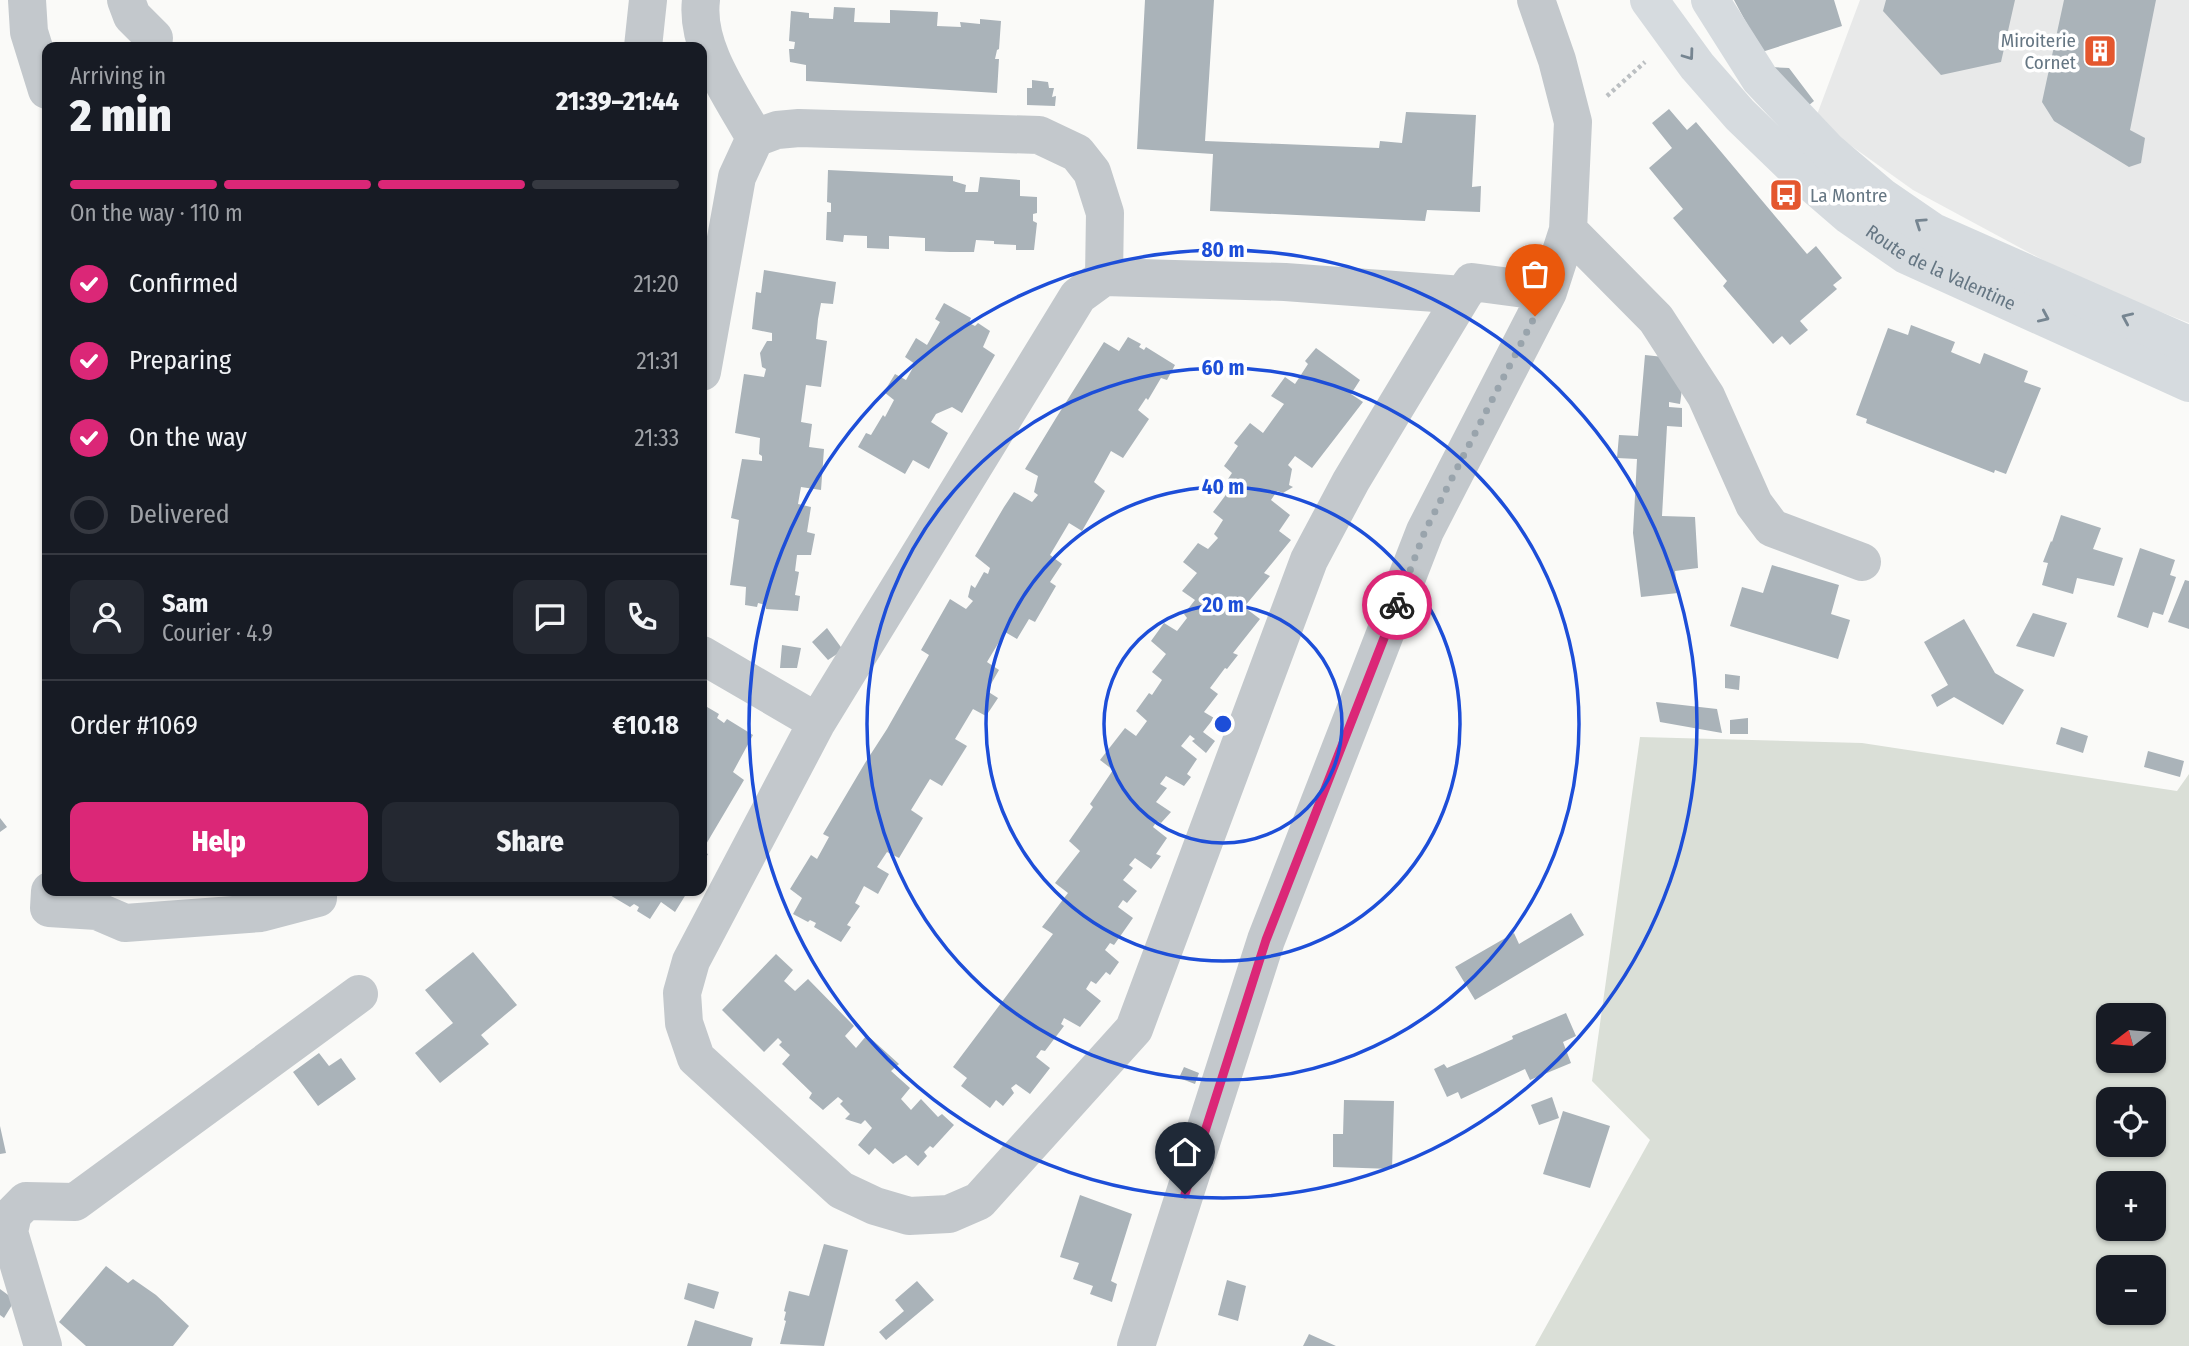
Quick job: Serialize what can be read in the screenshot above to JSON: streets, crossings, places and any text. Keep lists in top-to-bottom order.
{
  "streets": {
    "main road": ["Route de la Valentine"]
  },
  "places": {
    "building": ["Miroiterie Cornet"],
    "bus stop": ["La Montre"]
  },
  "north": "left",
  "page": {
    "heading": ["2 min", "Arriving in", "21:39–21:44"],
    "panel": [
      "Sam",
      "Courier · 4.9",
      "Order #1069",
      "€10.18"
    ],
    "bar": "On the way · 110 m",
    "list": [
      ["Confirmed", "21:20"],
      ["Preparing", "21:31"],
      ["On the way", "21:33"],
      "Delivered"
    ],
    "buttons": ["Help", "Share"],
    "map_buttons": ["+", "−"]
  },
  "rings": [
    "80 m",
    "60 m",
    "40 m",
    "20 m"
  ]
}
